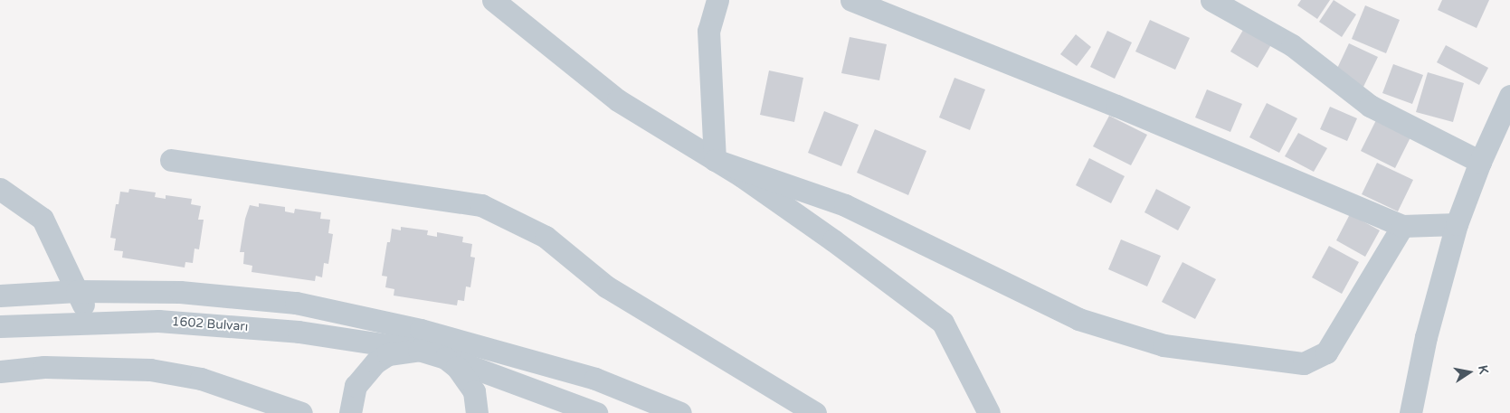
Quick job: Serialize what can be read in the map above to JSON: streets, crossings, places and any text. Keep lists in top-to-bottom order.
{
  "streets": {
    "street": ["1602 Bulvarı"]
  },
  "north": "right"
}
